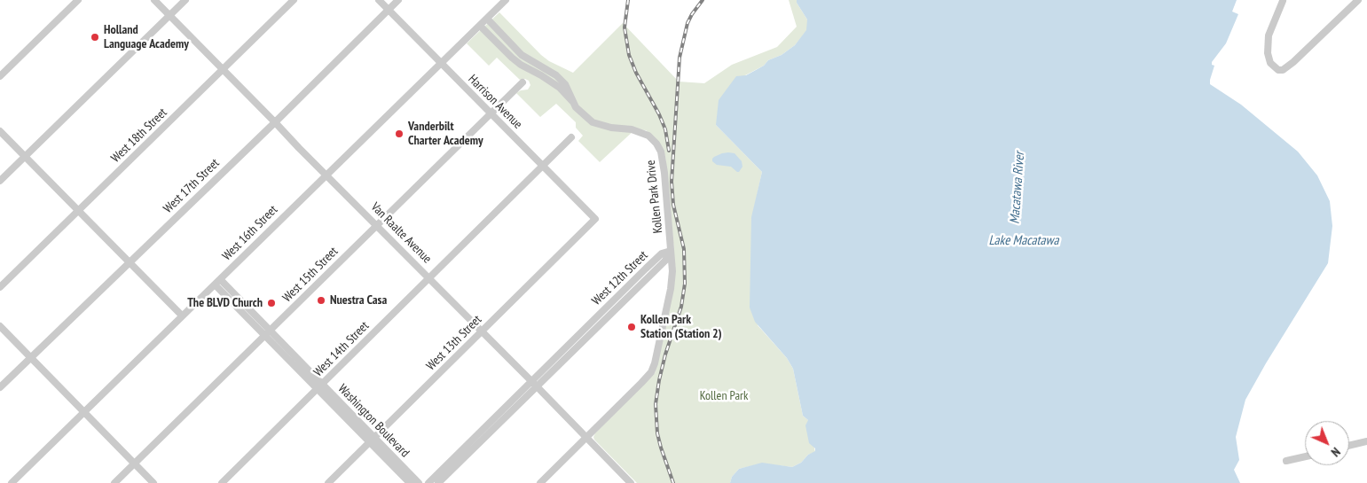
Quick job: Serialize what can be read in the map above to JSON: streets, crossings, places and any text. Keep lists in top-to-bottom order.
{
  "streets": {
    "street": [
      "Harrison Avenue",
      "West 18th Street",
      "West 17th Street",
      "Kollen Park Drive",
      "West 16th Street",
      "Van Raalte Avenue",
      "West 15th Street",
      "West 12th Street",
      "West 13th Street",
      "West 14th Street",
      "Washington Boulevard"
    ]
  },
  "crossings": [
    ["Harrison Avenue", "West 17th Street"],
    ["Harrison Avenue", "West 16th Street"],
    ["Harrison Avenue", "West 15th Street"],
    ["Harrison Avenue", "West 13th Street"],
    ["Harrison Avenue", "West 14th Street"],
    ["West 18th Street", "Van Raalte Avenue"],
    ["West 17th Street", "Van Raalte Avenue"],
    ["Kollen Park Drive", "West 16th Street"],
    ["Kollen Park Drive", "Van Raalte Avenue"],
    ["Kollen Park Drive", "West 12th Street"],
    ["West 16th Street", "Van Raalte Avenue"],
    ["West 16th Street", "Washington Boulevard"],
    ["Van Raalte Avenue", "West 15th Street"],
    ["Van Raalte Avenue", "West 12th Street"],
    ["Van Raalte Avenue", "West 13th Street"],
    ["Van Raalte Avenue", "West 14th Street"],
    ["West 15th Street", "Washington Boulevard"],
    ["West 13th Street", "Washington Boulevard"],
    ["West 14th Street", "Washington Boulevard"]
  ],
  "water": ["Macatawa River", "Lake Macatawa"],
  "parks": ["Kollen Park"],
  "places": [
    "Holland Language Academy",
    "Vanderbilt Charter Academy",
    "Nuestra Casa",
    "The BLVD Church",
    "Kollen Park Station (Station 2)"
  ],
  "north": "bottom right"
}
